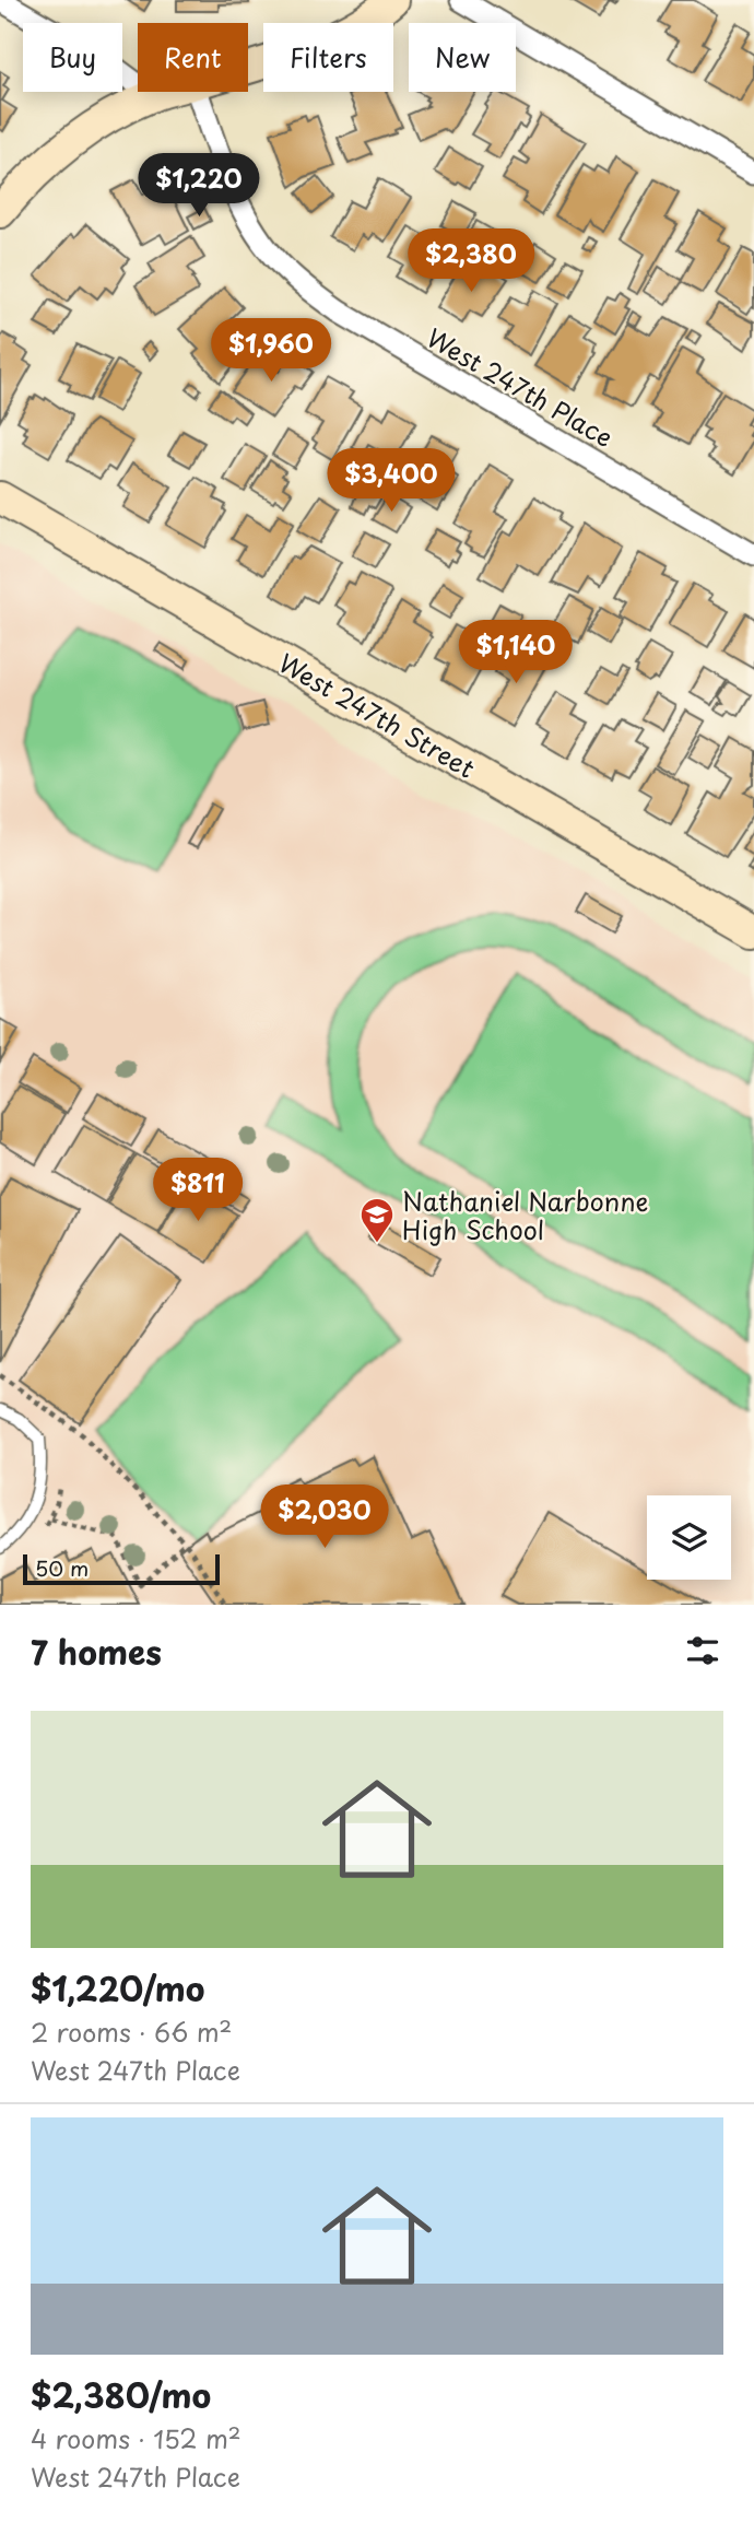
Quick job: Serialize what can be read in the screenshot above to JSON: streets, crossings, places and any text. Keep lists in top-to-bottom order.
{
  "streets": {
    "street": ["West 247th Place", "West 247th Street"]
  },
  "places": {
    "school or university": ["Nathaniel Narbonne High School"]
  },
  "scale_bar": "50 m",
  "page": {
    "chip": [
      "Buy",
      "Rent",
      "Filters",
      "New"
    ],
    "price": [
      "$1,220",
      "$2,380",
      "$1,960",
      "$3,400",
      "$1,140",
      "$811",
      "$2,030"
    ],
    "scale": "50 m",
    "heading": "7 homes",
    "list": [
      {
        "name": "$1,220/mo",
        "note": "2 rooms · 66 m² · West 247th Place"
      },
      {
        "name": "$2,380/mo",
        "note": "4 rooms · 152 m² · West 247th Place"
      }
    ]
  }
}
